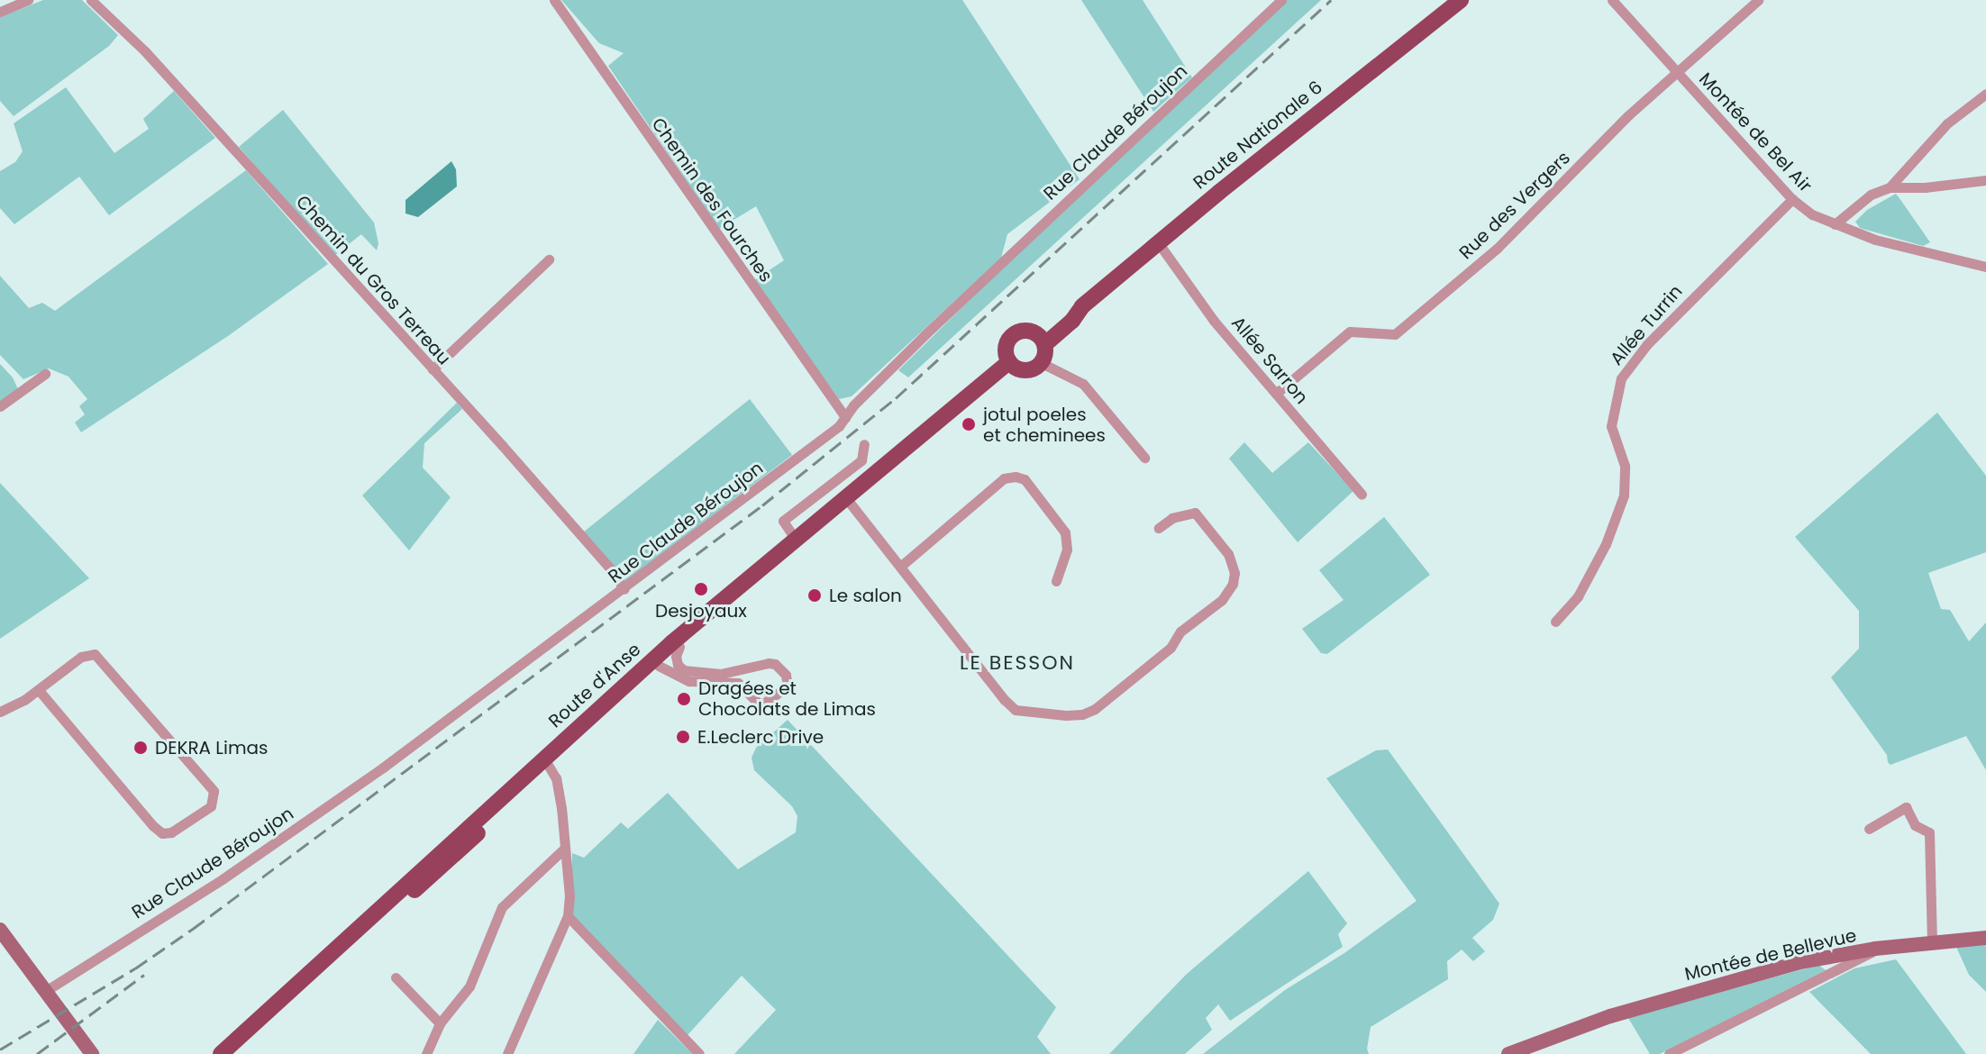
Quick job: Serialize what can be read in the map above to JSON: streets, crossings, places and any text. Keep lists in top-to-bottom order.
{
  "streets": {
    "main road": ["Route Nationale 6", "Route d'Anse", "Montée de Bellevue"],
    "street": [
      "Rue Claude Béroujon",
      "Montée de Bel Air",
      "Chemin des Fourches",
      "Rue des Vergers",
      "Chemin du Gros Terreau",
      "Allée Turrin",
      "Allée Sarron"
    ]
  },
  "crossings": [
    ["Rue Claude Béroujon", "Chemin des Fourches"],
    ["Rue Claude Béroujon", "Chemin du Gros Terreau"],
    ["Montée de Bel Air", "Rue des Vergers"],
    ["Montée de Bel Air", "Allée Turrin"],
    ["Route Nationale 6", "Allée Sarron"],
    ["Route Nationale 6", "Route d'Anse"],
    ["Rue des Vergers", "Allée Sarron"]
  ],
  "districts": ["LE BESSON"],
  "places": [
    "jotul poeles et cheminees",
    "Desjoyaux",
    "Le salon",
    "Dragées et Chocolats de Limas",
    "E.Leclerc Drive",
    "DEKRA Limas"
  ]
}
